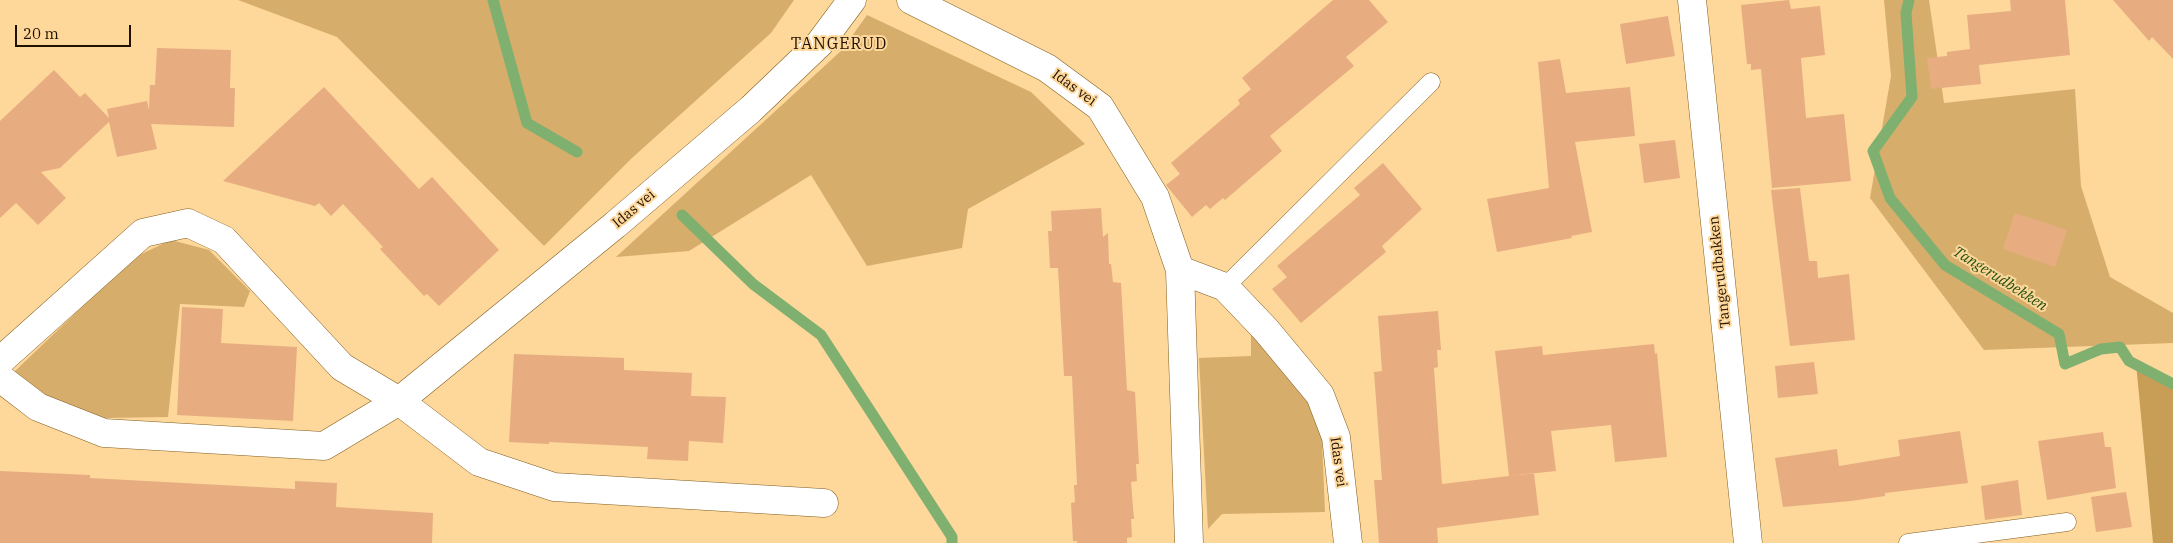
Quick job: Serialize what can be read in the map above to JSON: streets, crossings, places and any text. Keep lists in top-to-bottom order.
{
  "streets": {
    "street": ["Idas vei", "Tangerudbakken"]
  },
  "districts": ["TANGERUD"],
  "water": ["Tangerudbekken"],
  "scale_bar": "20 m"
}
